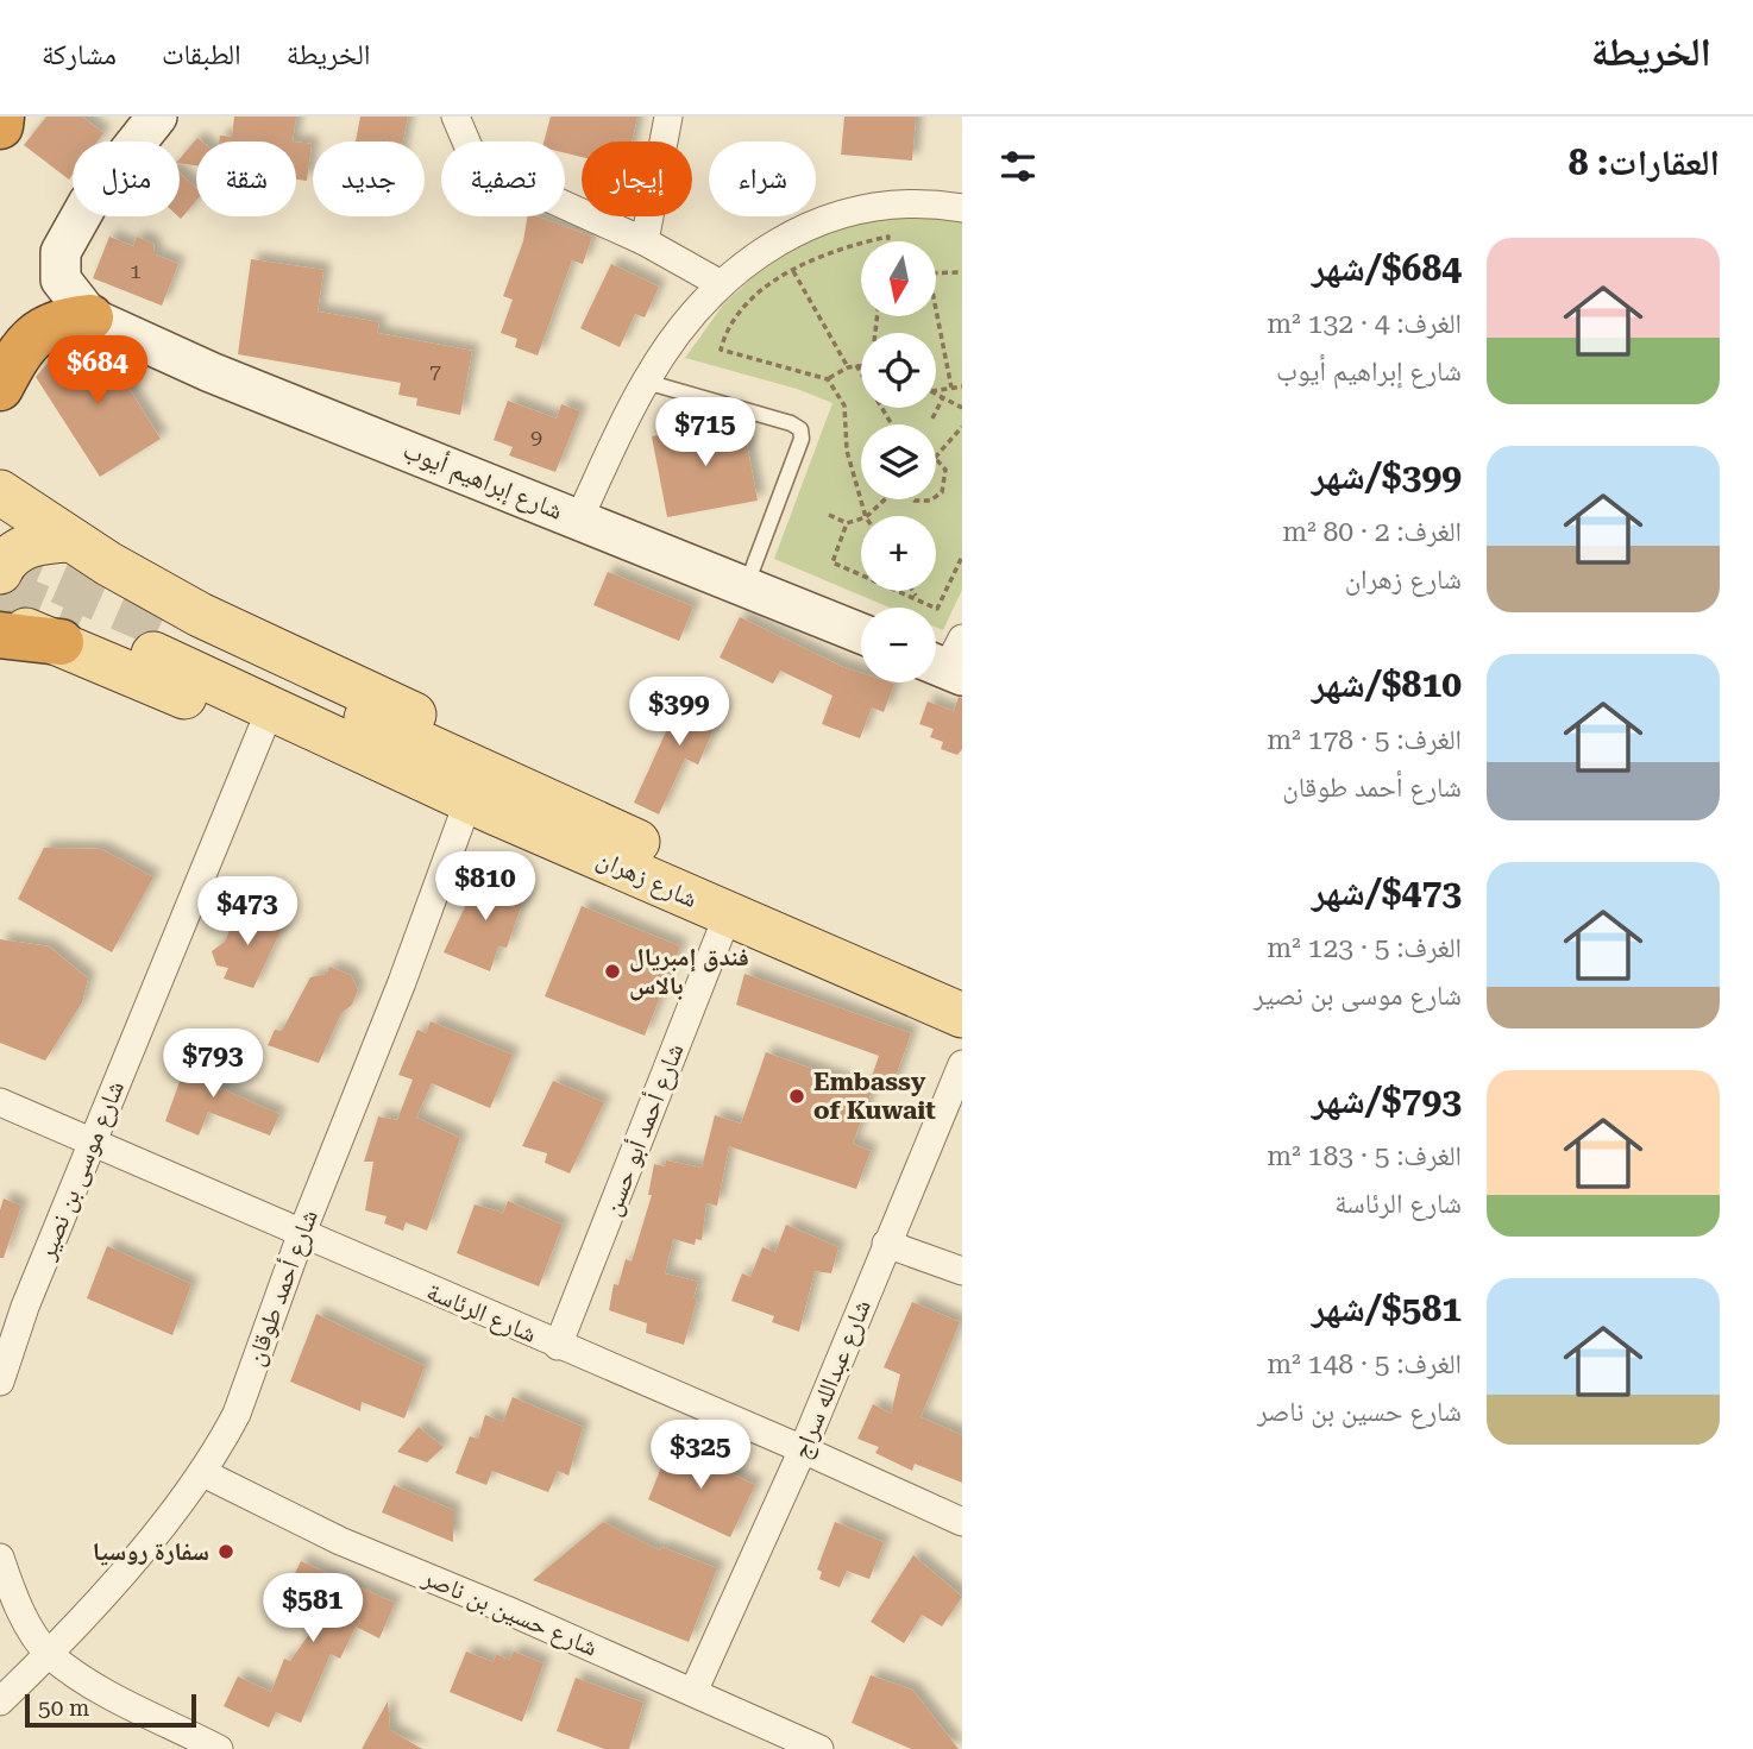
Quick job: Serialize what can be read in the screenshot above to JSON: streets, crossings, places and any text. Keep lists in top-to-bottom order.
{
  "streets": {
    "main road": ["شارع زهران"],
    "street": [
      "شارع إبراهيم أيوب",
      "شارع أحمد أبو حسن",
      "شارع موسى بن نصير",
      "شارع أحمد طوقان",
      "شارع الرئاسة",
      "شارع عبدالله سراج",
      "شارع حسين بن ناصر"
    ]
  },
  "crossings": [
    ["شارع زهران", "شارع أحمد أبو حسن"],
    ["شارع زهران", "شارع أحمد طوقان"],
    ["شارع أحمد أبو حسن", "شارع الرئاسة"],
    ["شارع موسى بن نصير", "شارع الرئاسة"],
    ["شارع أحمد طوقان", "شارع الرئاسة"],
    ["شارع أحمد طوقان", "شارع حسين بن ناصر"],
    ["شارع الرئاسة", "شارع عبدالله سراج"],
    ["شارع عبدالله سراج", "شارع حسين بن ناصر"]
  ],
  "places": ["فندق إمبريال بالاس", "Embassy of Kuwait", "سفارة روسيا"],
  "house_numbers": ["1", "7", "9"],
  "scale_bar": "50 m",
  "north": "bottom",
  "page": {
    "header": "الخريطة",
    "nav": ["الخريطة", "الطبقات", "مشاركة"],
    "heading": "العقارات: 8",
    "chip": [
      "شراء",
      "إيجار",
      "تصفية",
      "جديد",
      "شقة",
      "منزل"
    ],
    "list": [
      {
        "name": "$684/شهر",
        "note": "الغرف: 4 · 132 m² · شارع إبراهيم أيوب"
      },
      {
        "name": "$399/شهر",
        "note": "الغرف: 2 · 80 m² · شارع زهران"
      },
      {
        "name": "$810/شهر",
        "note": "الغرف: 5 · 178 m² · شارع أحمد طوقان"
      },
      {
        "name": "$473/شهر",
        "note": "الغرف: 5 · 123 m² · شارع موسى بن نصير"
      },
      {
        "name": "$793/شهر",
        "note": "الغرف: 5 · 183 m² · شارع الرئاسة"
      },
      {
        "name": "$581/شهر",
        "note": "الغرف: 5 · 148 m² · شارع حسين بن ناصر"
      }
    ],
    "map_buttons": ["+", "−"],
    "price": [
      "$684",
      "$715",
      "$399",
      "$810",
      "$473",
      "$793",
      "$325",
      "$581"
    ],
    "scale": "50 m"
  }
}
